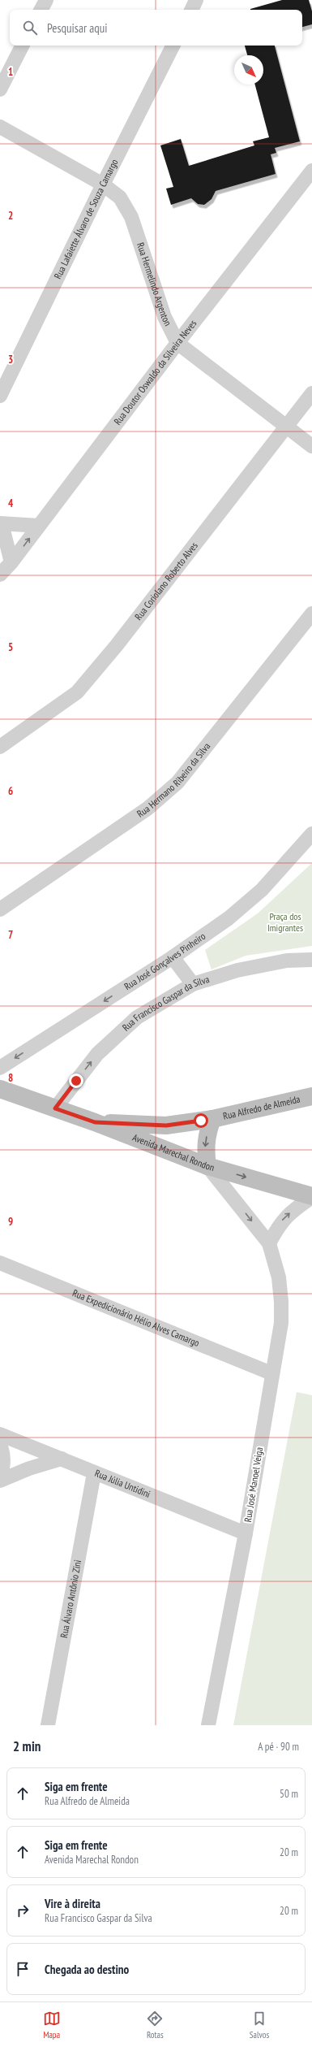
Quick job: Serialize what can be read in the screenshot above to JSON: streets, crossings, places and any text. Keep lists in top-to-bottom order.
{
  "streets": {
    "street": [
      "Rua Lafaiette Álvaro de Souza Camargo",
      "Rua Hermelindo Argenton",
      "Rua Doutor Oswaldo da Silveira Neves",
      "Rua Coriolano Roberto Alves",
      "Rua Hermano Ribeiro da Silva",
      "Rua José Gonçalves Pinheiro",
      "Rua Francisco Gaspar da Silva",
      "Rua Alfredo de Almeida",
      "Avenida Marechal Rondon",
      "Rua Expedicionário Hélio Alves Camargo",
      "Rua Júlia Untidini",
      "Rua José Manoel Veiga",
      "Rua Álvaro Antônio Zini"
    ]
  },
  "crossings": [
    ["Rua Lafaiette Álvaro de Souza Camargo", "Rua Hermelindo Argenton"],
    ["Rua Hermelindo Argenton", "Rua Doutor Oswaldo da Silveira Neves"],
    ["Rua Hermelindo Argenton", "Rua Coriolano Roberto Alves"],
    ["Rua Francisco Gaspar da Silva", "Avenida Marechal Rondon"],
    ["Rua Alfredo de Almeida", "Avenida Marechal Rondon"],
    ["Avenida Marechal Rondon", "Rua José Manoel Veiga"],
    ["Rua Expedicionário Hélio Alves Camargo", "Rua José Manoel Veiga"],
    ["Rua Júlia Untidini", "Rua José Manoel Veiga"],
    ["Rua Júlia Untidini", "Rua Álvaro Antônio Zini"]
  ],
  "one_way": ["Rua José Gonçalves Pinheiro", "Rua Francisco Gaspar da Silva"],
  "parks": ["Praça dos Imigrantes"],
  "north": "bottom right",
  "page": {
    "search": "Pesquisar aqui",
    "heading": ["2 min", "A pé · 90 m"],
    "list": [
      ["Siga em frente", "Rua Alfredo de Almeida", "50 m"],
      ["Siga em frente", "Avenida Marechal Rondon", "20 m"],
      ["Vire à direita", "Rua Francisco Gaspar da Silva", "20 m"],
      "Chegada ao destino"
    ],
    "nav": ["Mapa", "Rotas", "Salvos"]
  },
  "grid": {
    "rows": [
      "1",
      "2",
      "3",
      "4",
      "5",
      "6",
      "7",
      "8",
      "9"
    ]
  }
}
